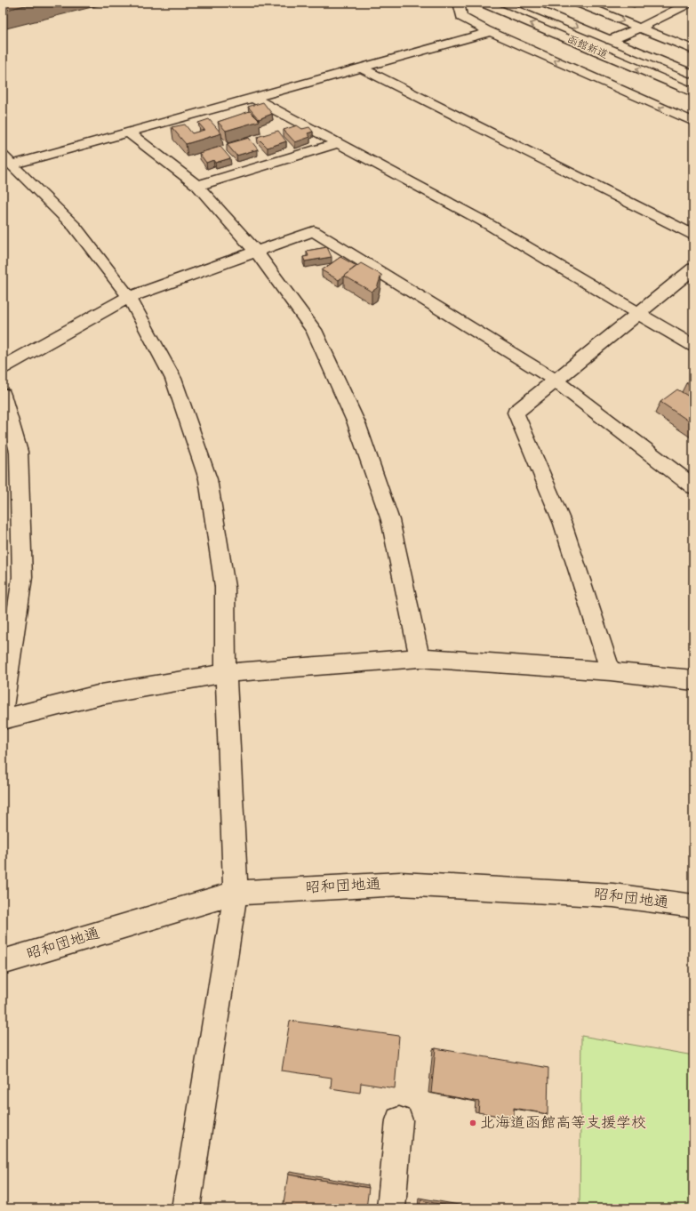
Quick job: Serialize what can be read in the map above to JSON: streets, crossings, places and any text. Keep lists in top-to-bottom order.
{
  "streets": {
    "main road": ["函館新道", "昭和団地通"]
  },
  "places": ["北海道函館高等支援学校"]
}
